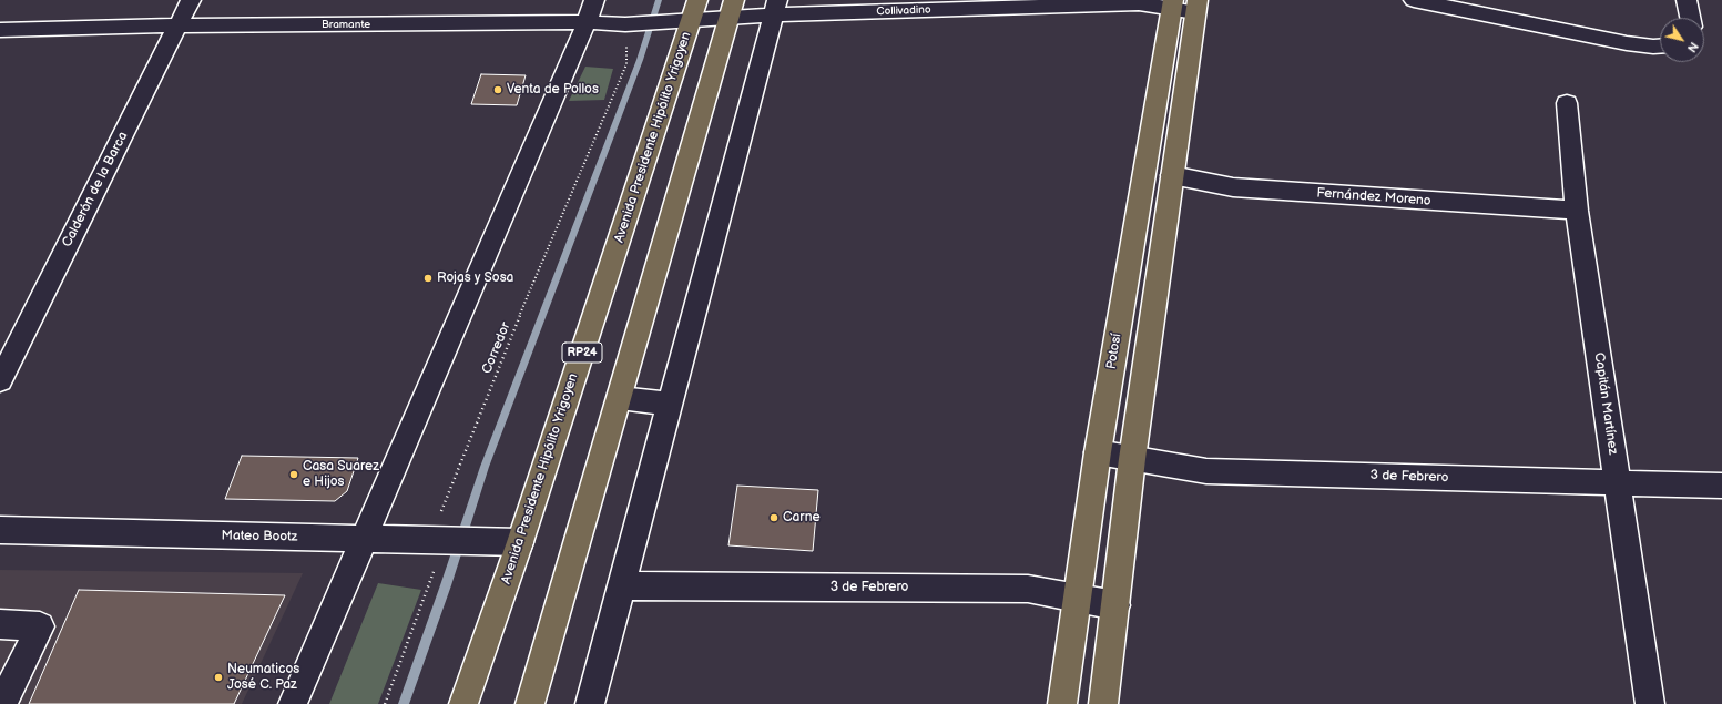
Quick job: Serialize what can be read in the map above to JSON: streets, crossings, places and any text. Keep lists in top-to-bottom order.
{
  "streets": {
    "main road": ["Avenida Presidente Hipólito Yrigoyen", "Potosí", "RP24"],
    "street": [
      "Collivadino",
      "Bramante",
      "Calderón de la Barca",
      "Fernández Moreno",
      "Capitán Martínez",
      "3 de Febrero",
      "Mateo Bootz"
    ],
    "path": ["Corredor"]
  },
  "crossings": [
    ["Collivadino", "Bramante"],
    ["Collivadino", "Avenida Presidente Hipólito Yrigoyen"],
    ["Collivadino", "Potosí"],
    ["Bramante", "Avenida Presidente Hipólito Yrigoyen"],
    ["Bramante", "Calderón de la Barca"],
    ["Bramante", "Corredor"],
    ["Avenida Presidente Hipólito Yrigoyen", "Mateo Bootz"],
    ["Fernández Moreno", "Capitán Martínez"],
    ["Corredor", "Mateo Bootz"],
    ["Potosí", "3 de Febrero"],
    ["Capitán Martínez", "3 de Febrero"]
  ],
  "places": [
    "Venta de Pollos",
    "Rojas y Sosa",
    "Casa Suarez e Hijos",
    "Carne",
    "Neumaticos José C. Paz"
  ],
  "north": "bottom right"
}
